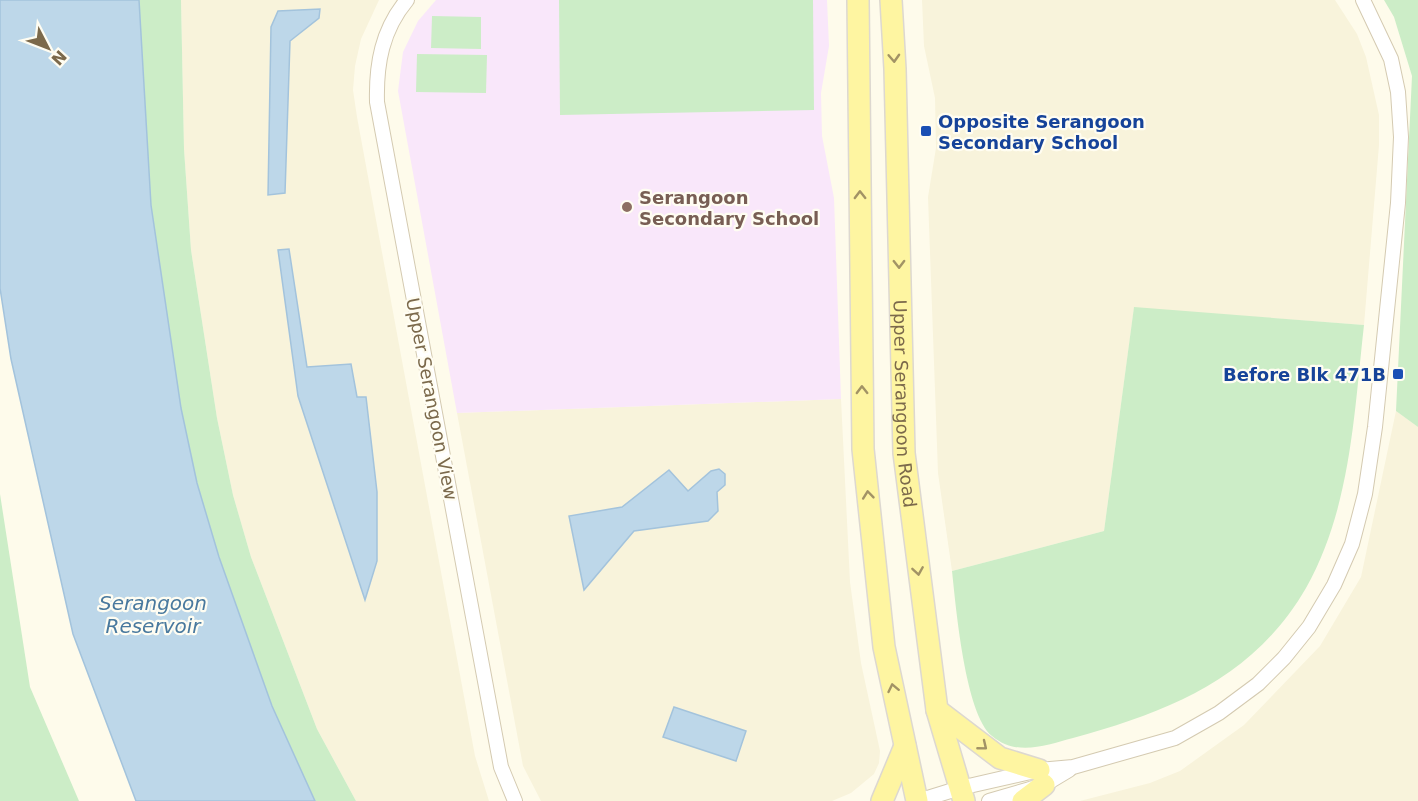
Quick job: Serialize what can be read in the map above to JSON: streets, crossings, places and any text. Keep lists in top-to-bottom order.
{
  "streets": {
    "main road": ["Upper Serangoon Road"],
    "street": ["Upper Serangoon View"]
  },
  "water": ["Serangoon Reservoir"],
  "places": {
    "transit": ["Opposite Serangoon Secondary School", "Before Blk 471B"],
    "other": ["Serangoon Secondary School"]
  },
  "north": "bottom right"
}
